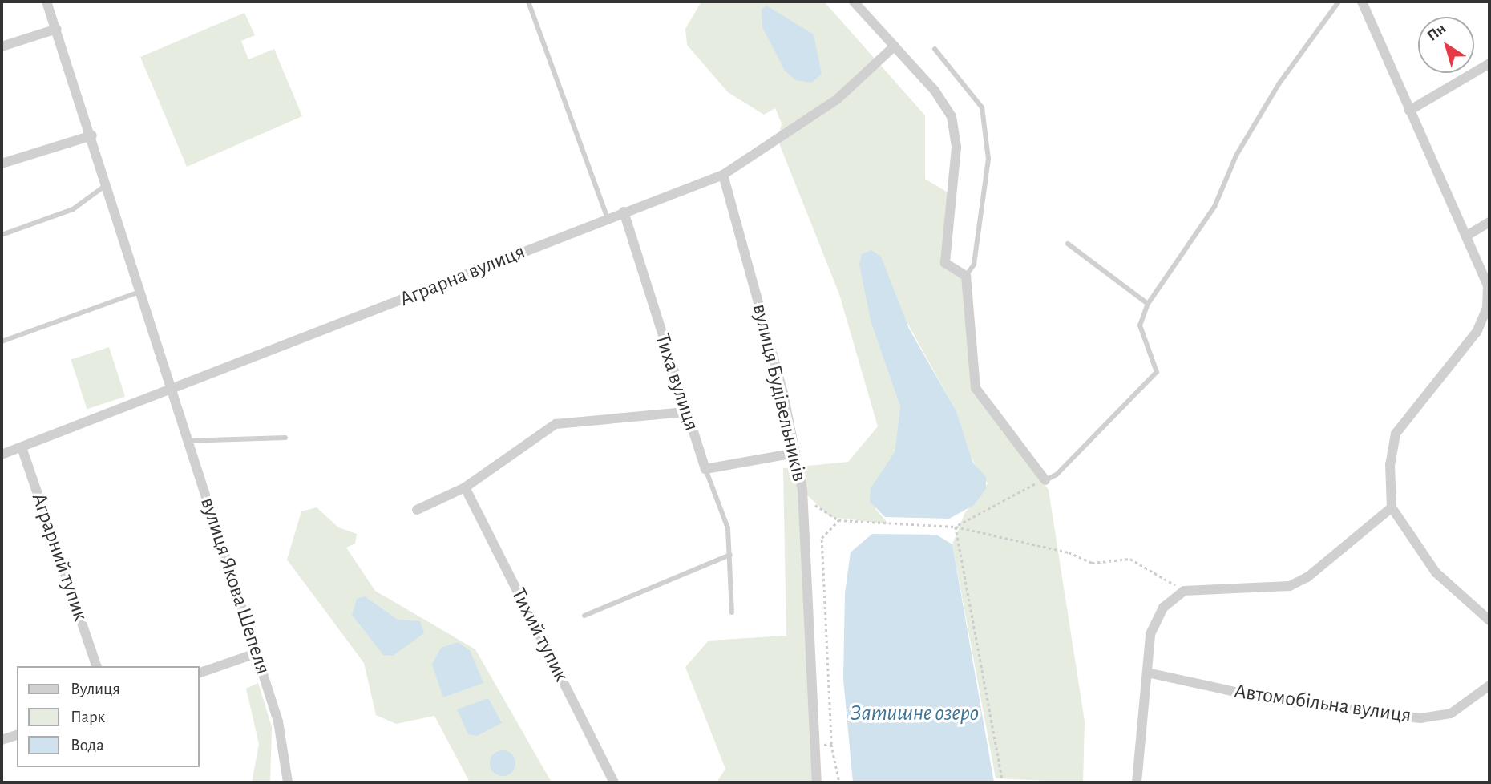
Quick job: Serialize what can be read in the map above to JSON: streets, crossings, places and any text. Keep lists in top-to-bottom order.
{
  "streets": {
    "street": [
      "Аграрна вулиця",
      "Тиха вулиця",
      "вулиця Будівельників",
      "Аграрний тупик",
      "вулиця Якова Шепеля",
      "Тихий тупик",
      "Автомобільна вулиця"
    ]
  },
  "crossings": [
    ["Аграрна вулиця", "Тиха вулиця"],
    ["Аграрна вулиця", "вулиця Будівельників"],
    ["Аграрна вулиця", "Аграрний тупик"],
    ["Аграрна вулиця", "вулиця Якова Шепеля"]
  ],
  "water": ["Затишне озеро"],
  "legend": ["Вулиця", "Парк", "Вода"],
  "north": "top left"
}
